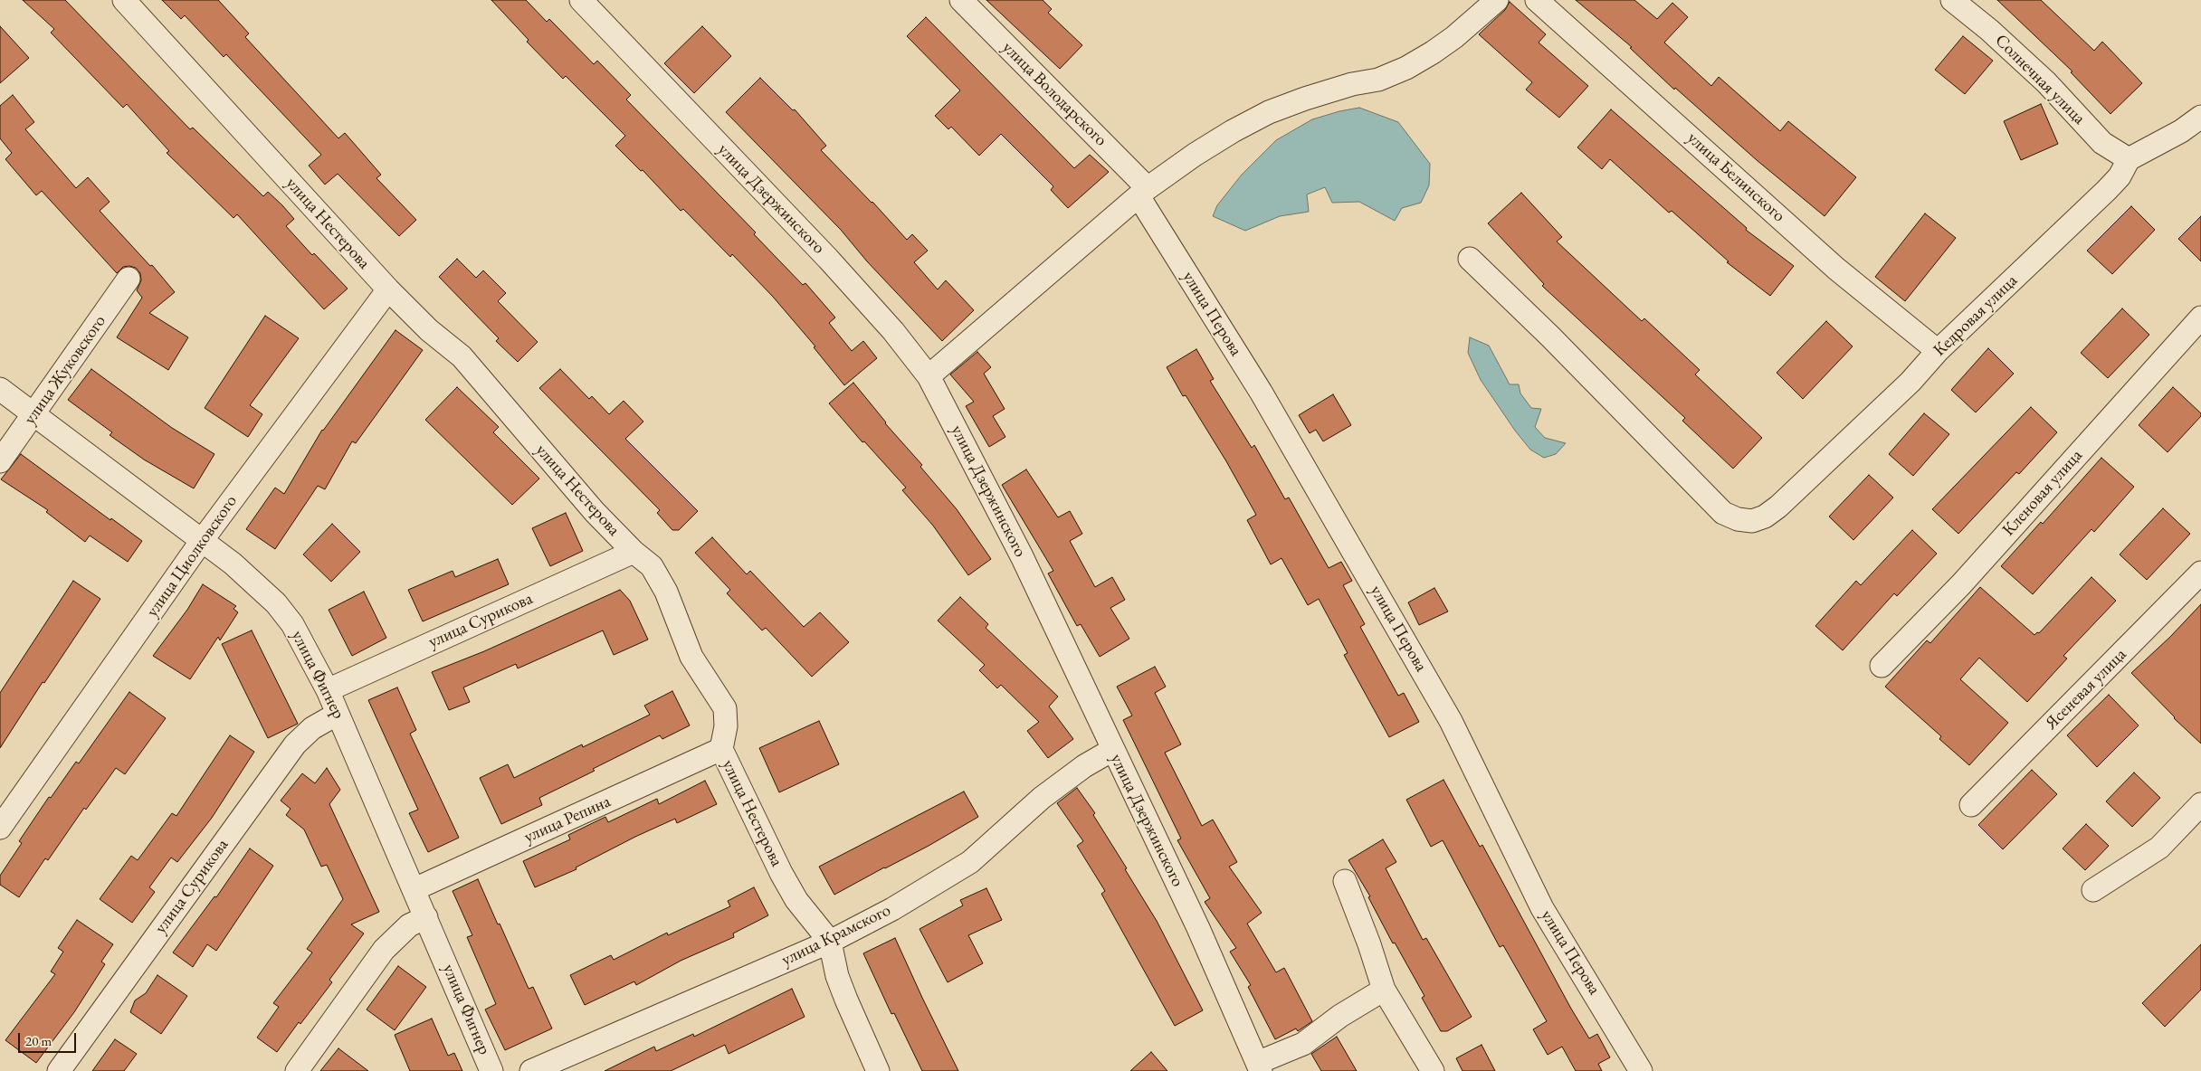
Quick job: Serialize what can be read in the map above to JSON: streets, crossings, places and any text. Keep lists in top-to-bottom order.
{
  "streets": {
    "street": [
      "Солнечная улица",
      "улица Володарского",
      "улица Белинского",
      "улица Дзержинского",
      "улица Нестерова",
      "улица Перова",
      "Кедровая улица",
      "улица Жуковского",
      "Кленовая улица",
      "улица Циолковского",
      "улица Сурикова",
      "улица Фигнер",
      "Ясеневая улица",
      "улица Репина",
      "улица Крамского"
    ]
  },
  "crossings": [
    ["Солнечная улица", "Кедровая улица"],
    ["улица Володарского", "улица Перова"],
    ["улица Белинского", "Кедровая улица"],
    ["улица Дзержинского", "улица Крамского"],
    ["улица Нестерова", "улица Циолковского"],
    ["улица Нестерова", "улица Сурикова"],
    ["улица Нестерова", "улица Репина"],
    ["улица Нестерова", "улица Крамского"],
    ["улица Жуковского", "улица Фигнер"],
    ["улица Циолковского", "улица Фигнер"],
    ["улица Сурикова", "улица Фигнер"],
    ["улица Фигнер", "улица Репина"]
  ],
  "scale_bar": "20 m"
}
